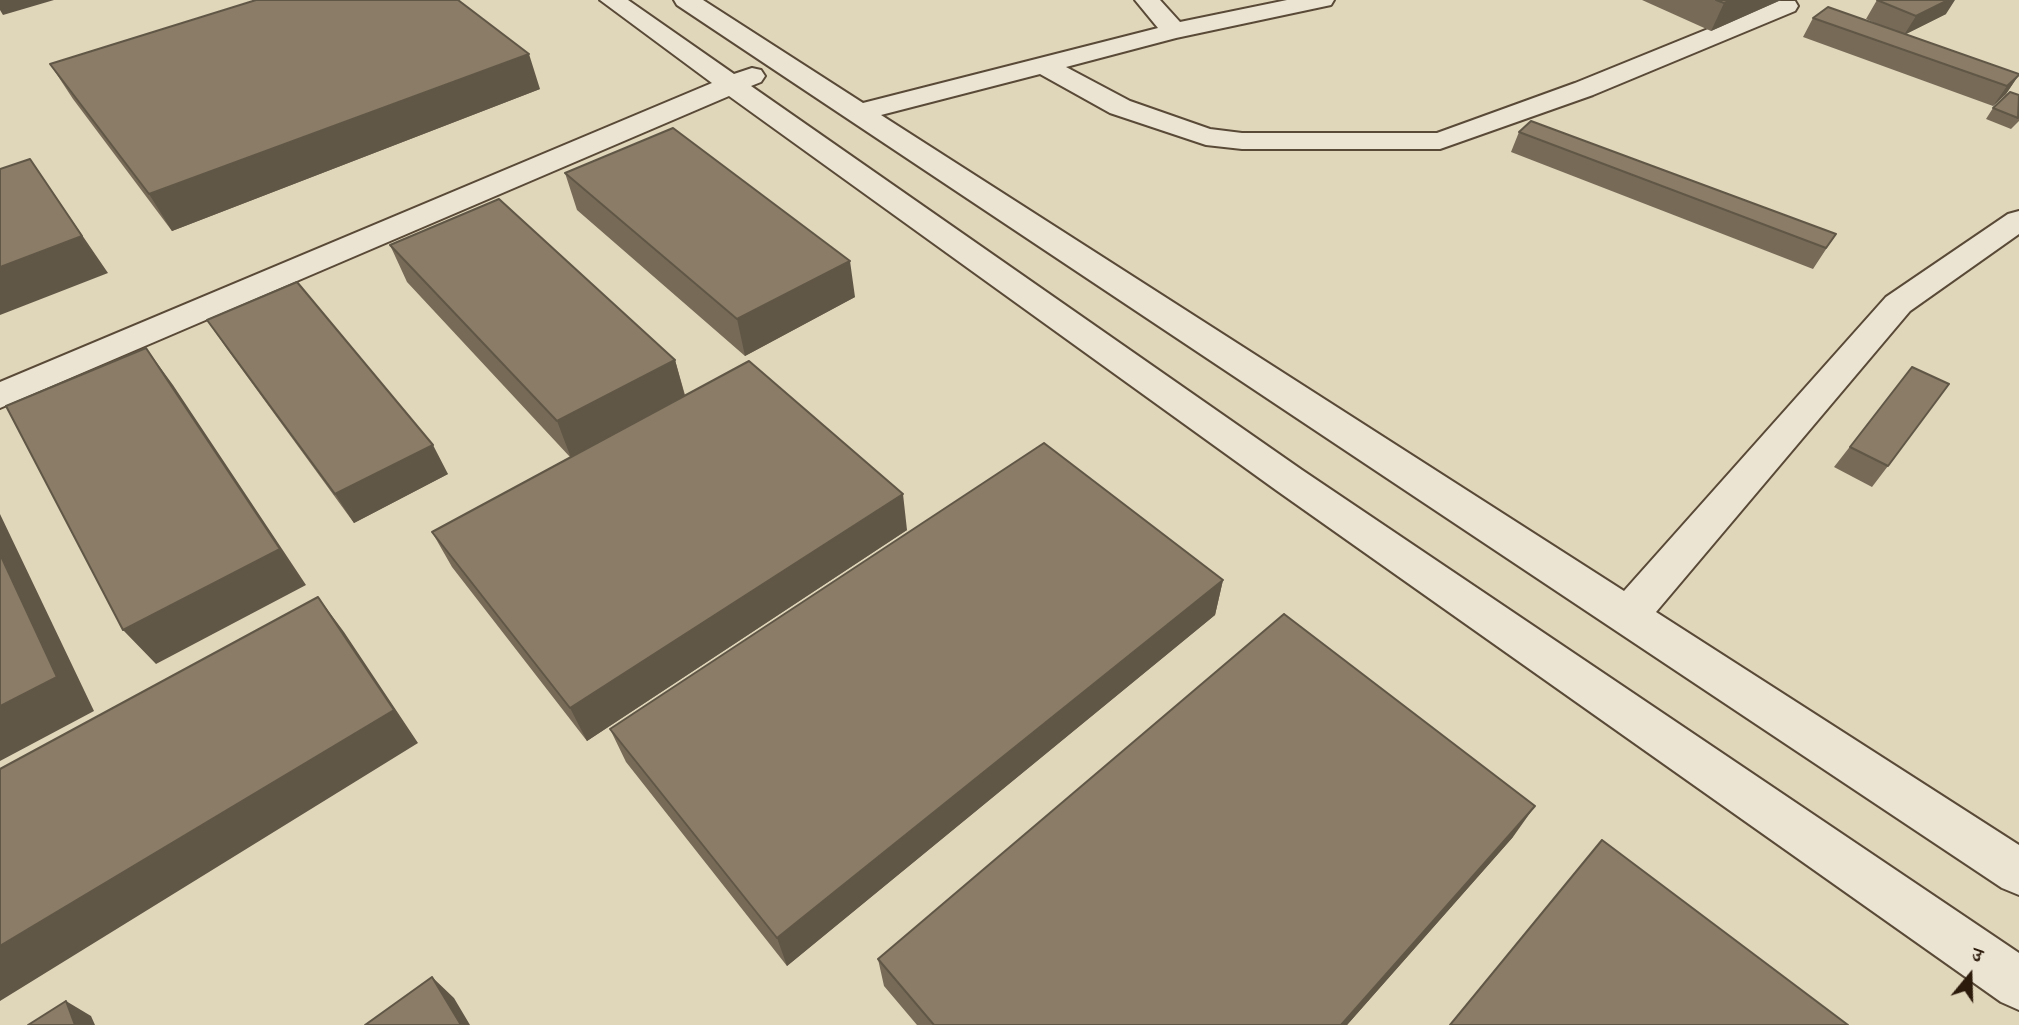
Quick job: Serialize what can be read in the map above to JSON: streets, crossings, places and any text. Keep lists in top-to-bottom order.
{
  "north": "top"
}
